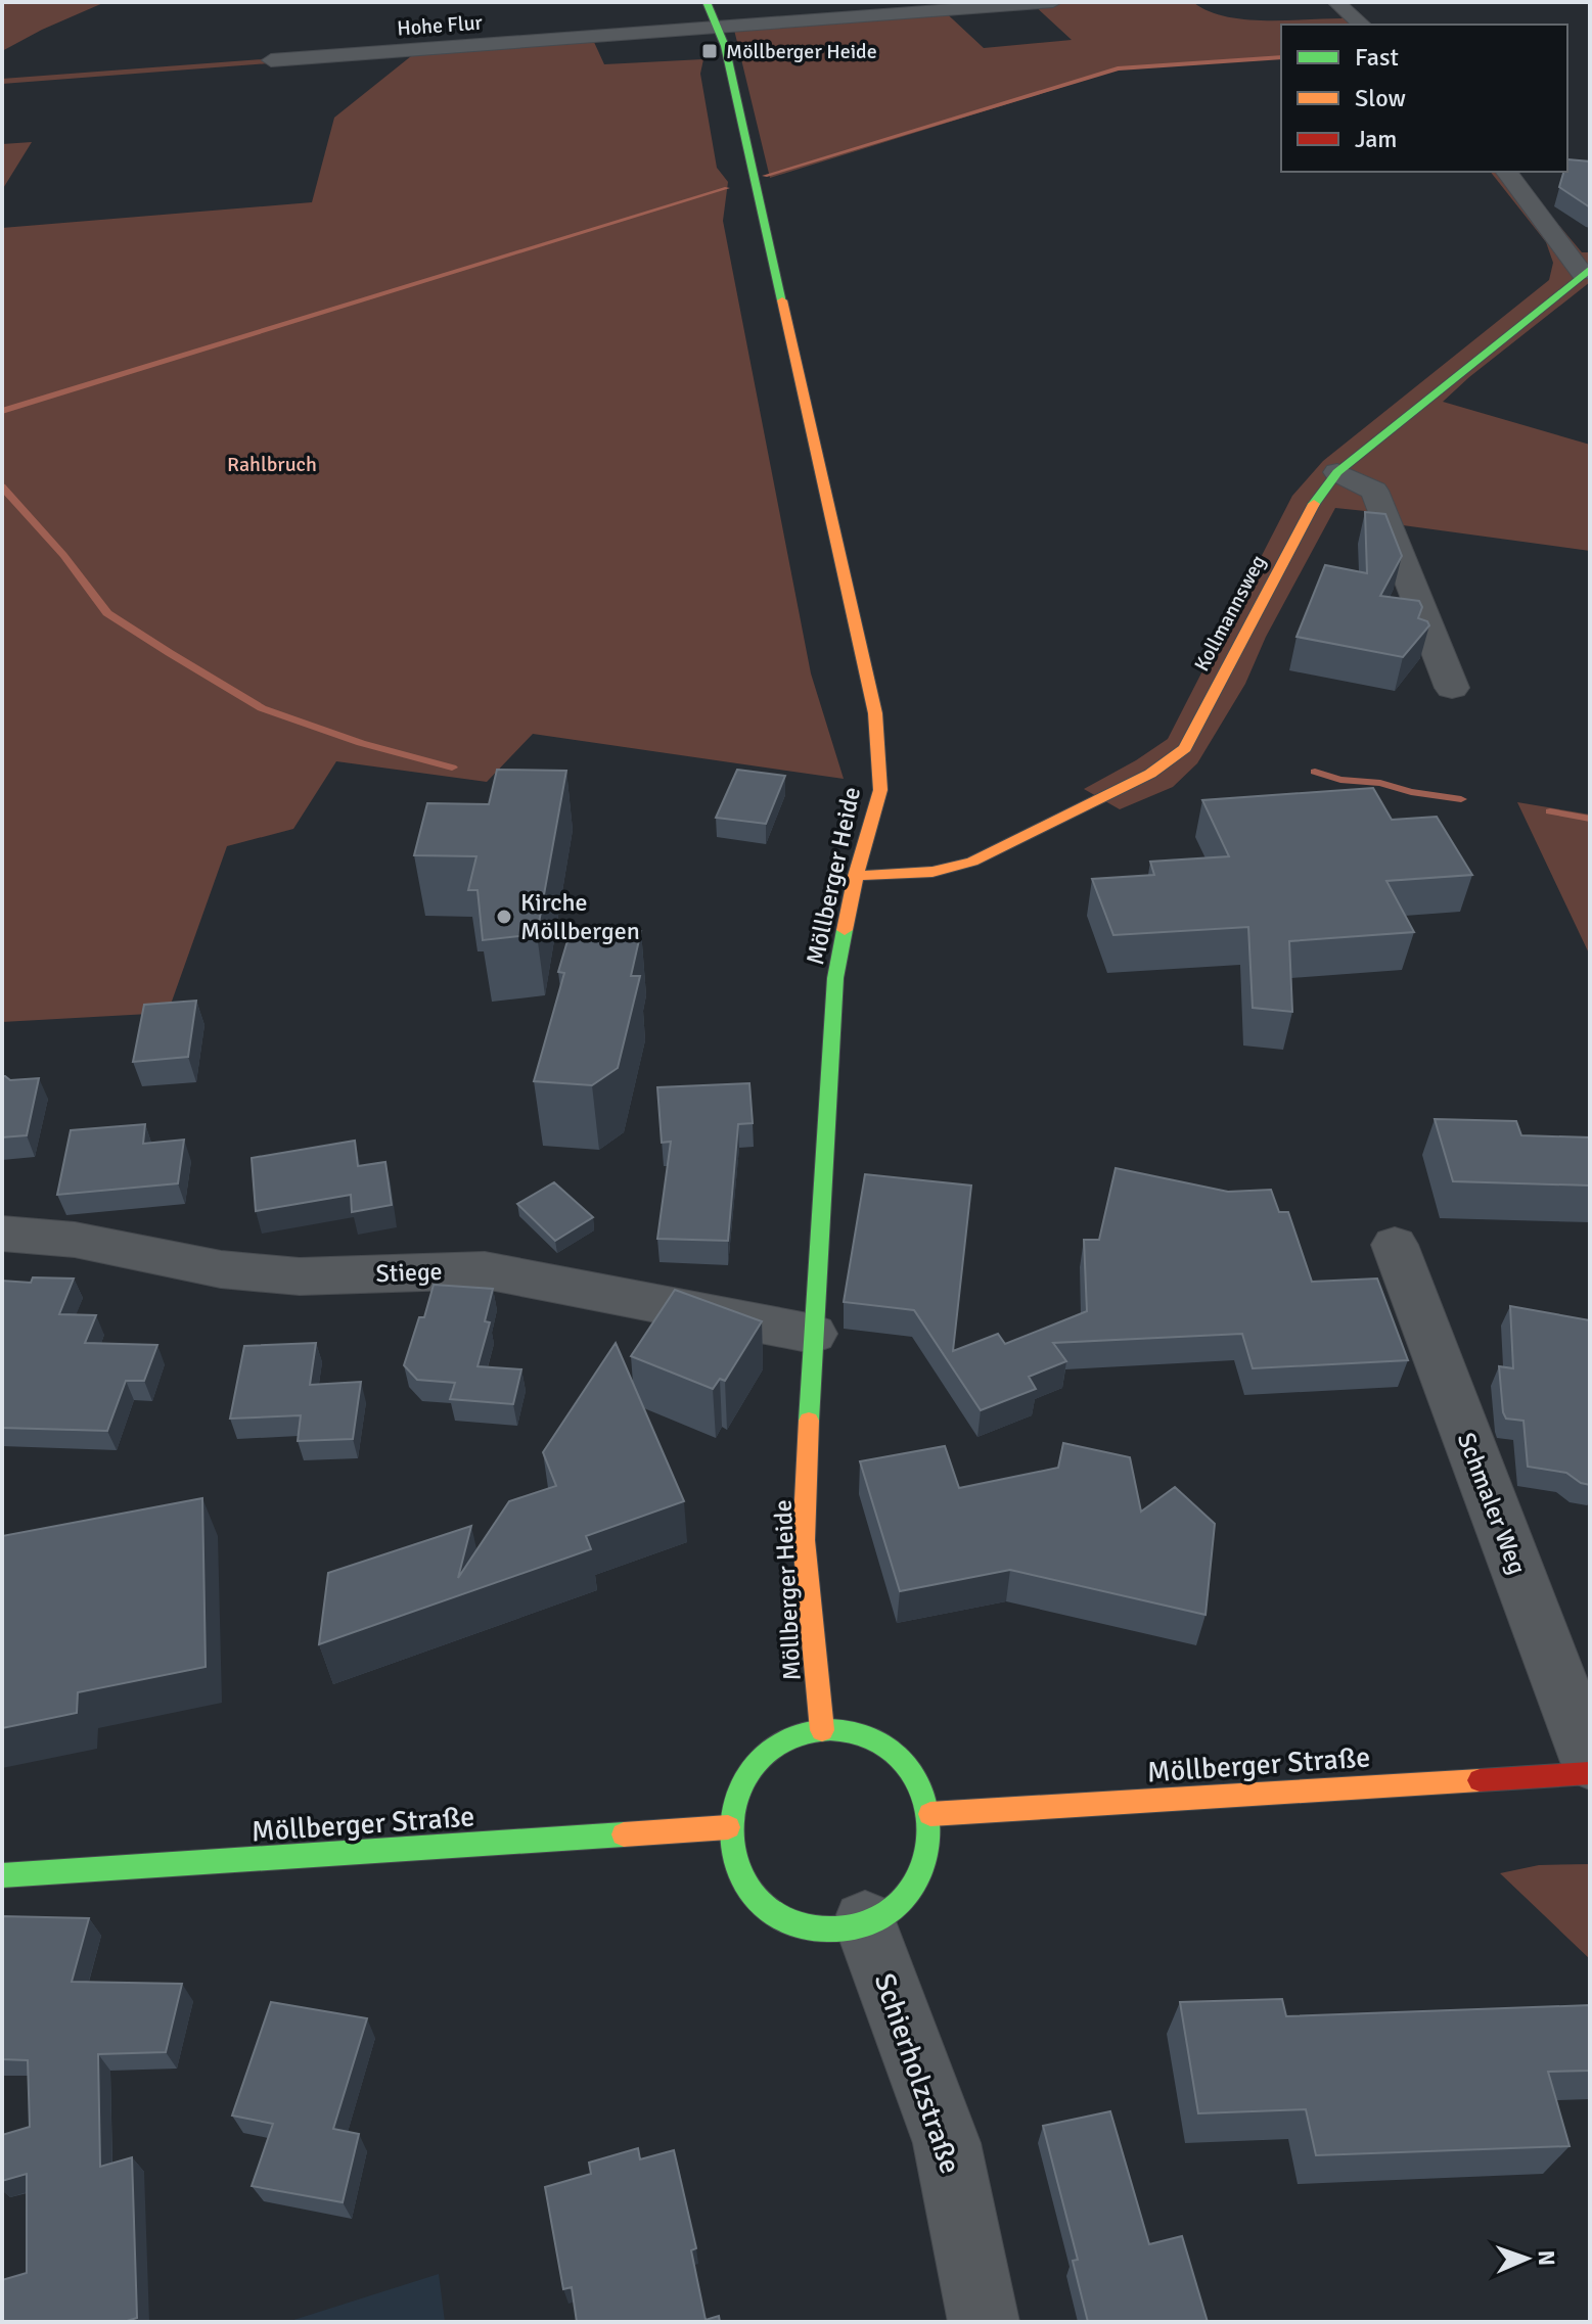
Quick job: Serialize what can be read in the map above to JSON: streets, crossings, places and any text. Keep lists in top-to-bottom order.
{
  "streets": {
    "street": [
      "Hohe Flur",
      "Kollmannsweg",
      "Möllberger Heide",
      "Stiege",
      "Schmaler Weg",
      "Möllberger Straße",
      "Schierholzstraße"
    ]
  },
  "crossings": [
    ["Hohe Flur", "Möllberger Heide"],
    ["Kollmannsweg", "Möllberger Heide"],
    ["Möllberger Heide", "Stiege"],
    ["Möllberger Heide", "Möllberger Straße"],
    ["Möllberger Heide", "Schierholzstraße"],
    ["Möllberger Straße", "Schierholzstraße"]
  ],
  "parks": ["Rahlbruch"],
  "places": {
    "transit": ["Möllberger Heide"],
    "other": ["Kirche Möllbergen"]
  },
  "legend": ["Fast", "Slow", "Jam"],
  "north": "right"
}
